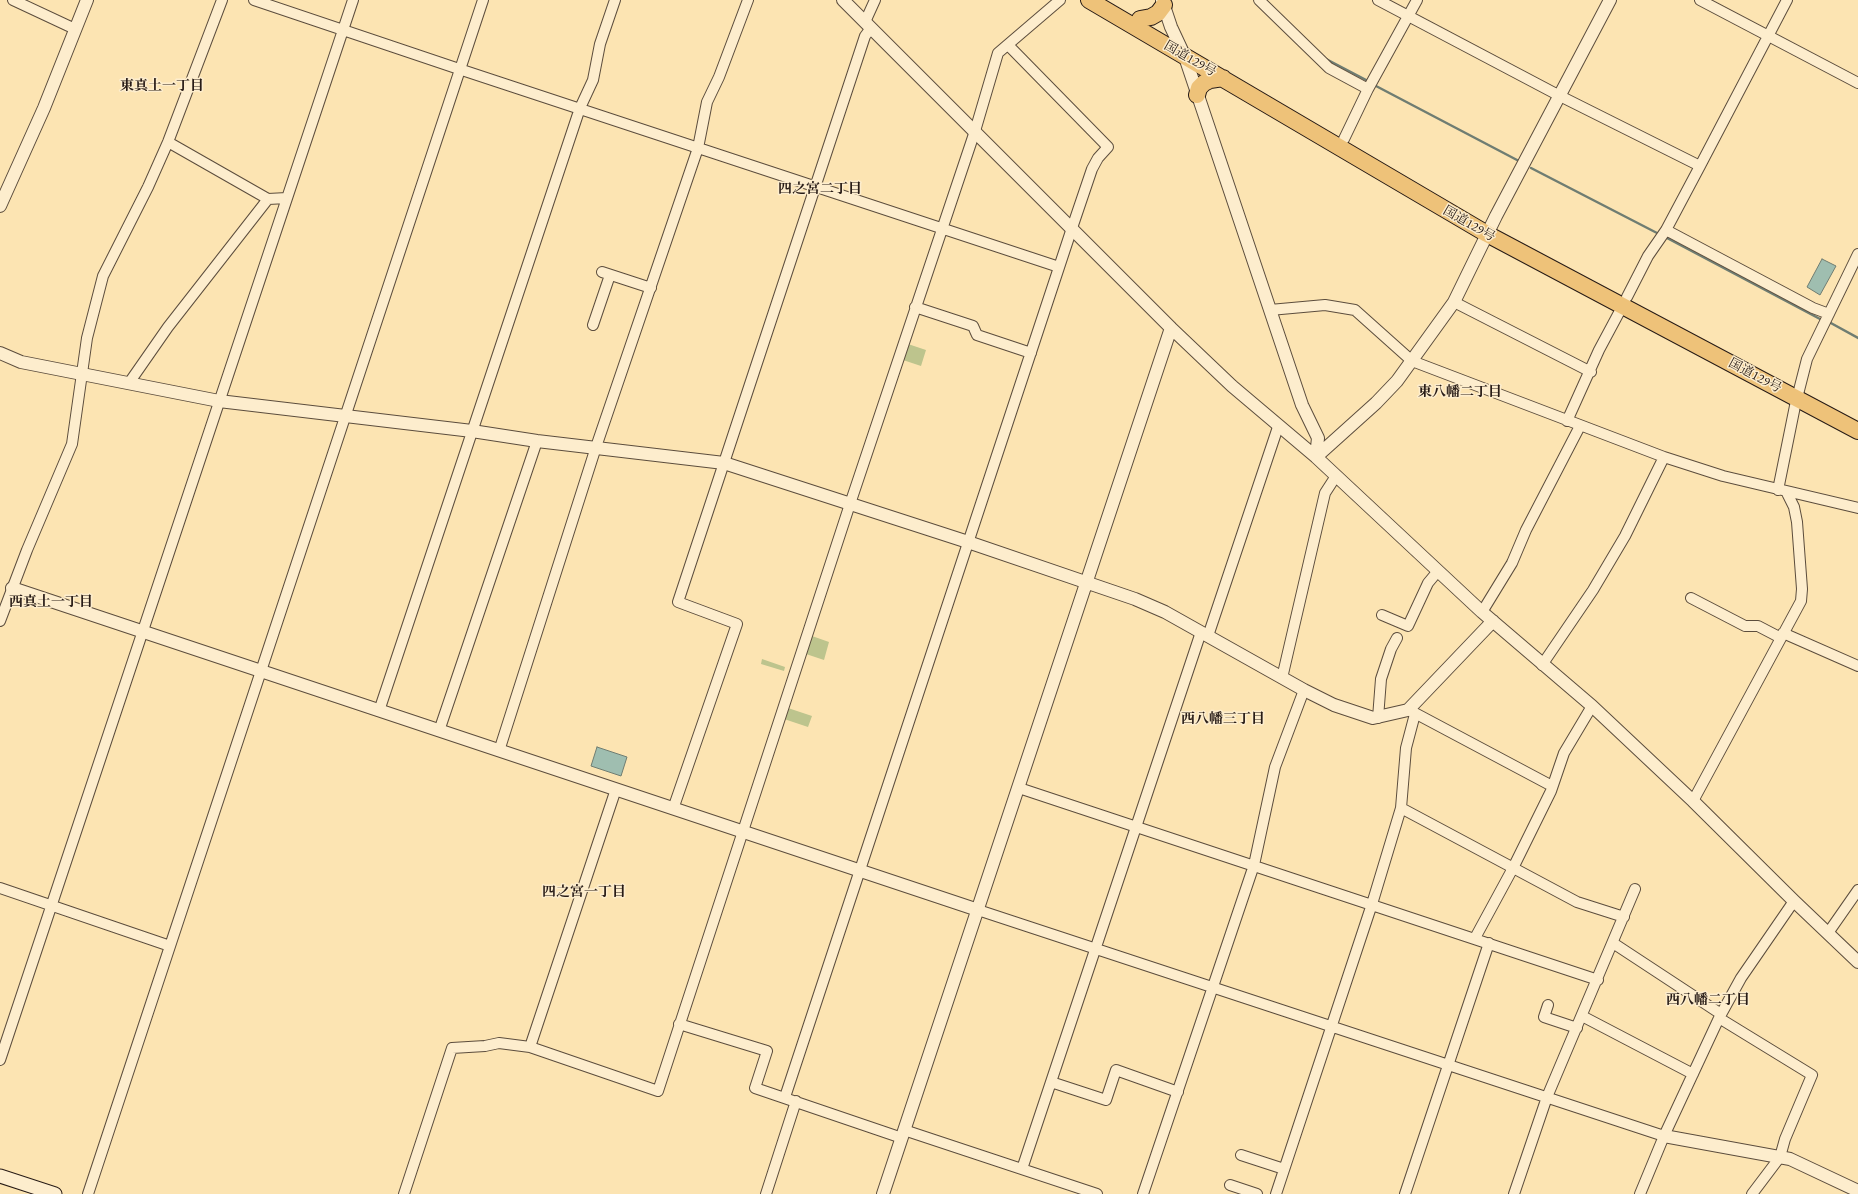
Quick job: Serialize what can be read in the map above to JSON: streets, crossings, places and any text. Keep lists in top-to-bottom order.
{
  "streets": {
    "highway": ["国道129号"]
  },
  "districts": [
    "東真土一丁目",
    "四之宮二丁目",
    "東八幡二丁目",
    "西真土一丁目",
    "西八幡三丁目",
    "四之宮一丁目",
    "西八幡二丁目"
  ]
}
